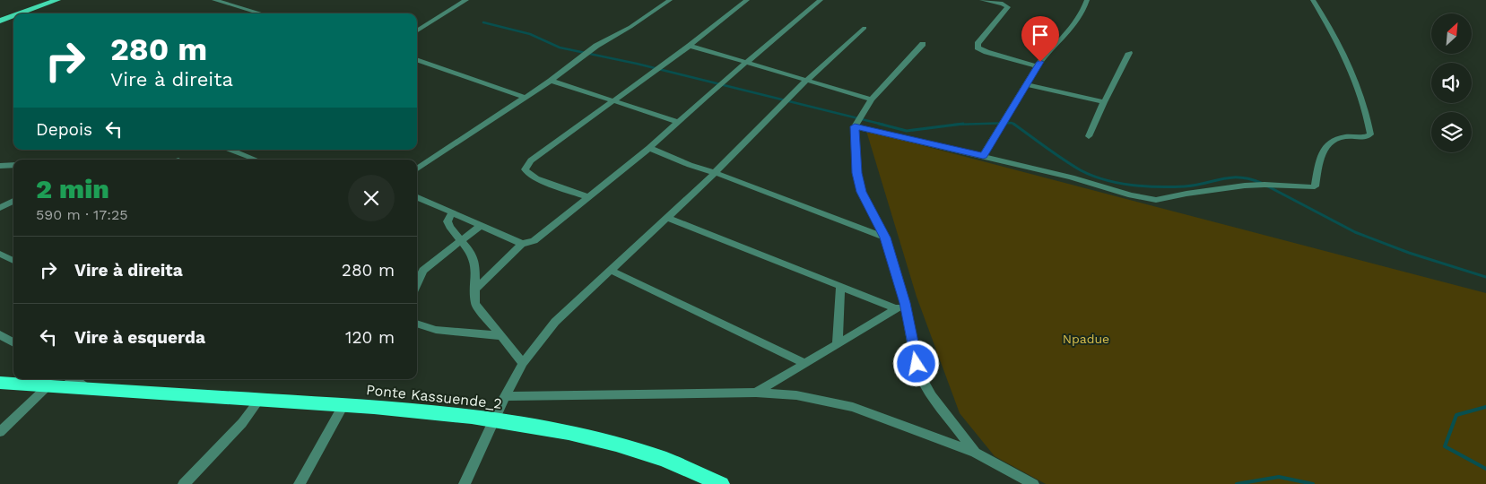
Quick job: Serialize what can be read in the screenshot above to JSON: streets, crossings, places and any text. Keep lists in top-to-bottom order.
{
  "streets": {
    "highway": ["Ponte Kassuende_2"]
  },
  "parks": ["Npadue"],
  "north": "top right",
  "page": {
    "turn": ["280 m", "Vire à direita"],
    "then": "Depois",
    "heading": ["2 min", "590 m · 17:25"],
    "list": [
      {
        "name": "Vire à direita",
        "value": "280 m"
      },
      {
        "name": "Vire à esquerda",
        "value": "120 m"
      }
    ]
  }
}
